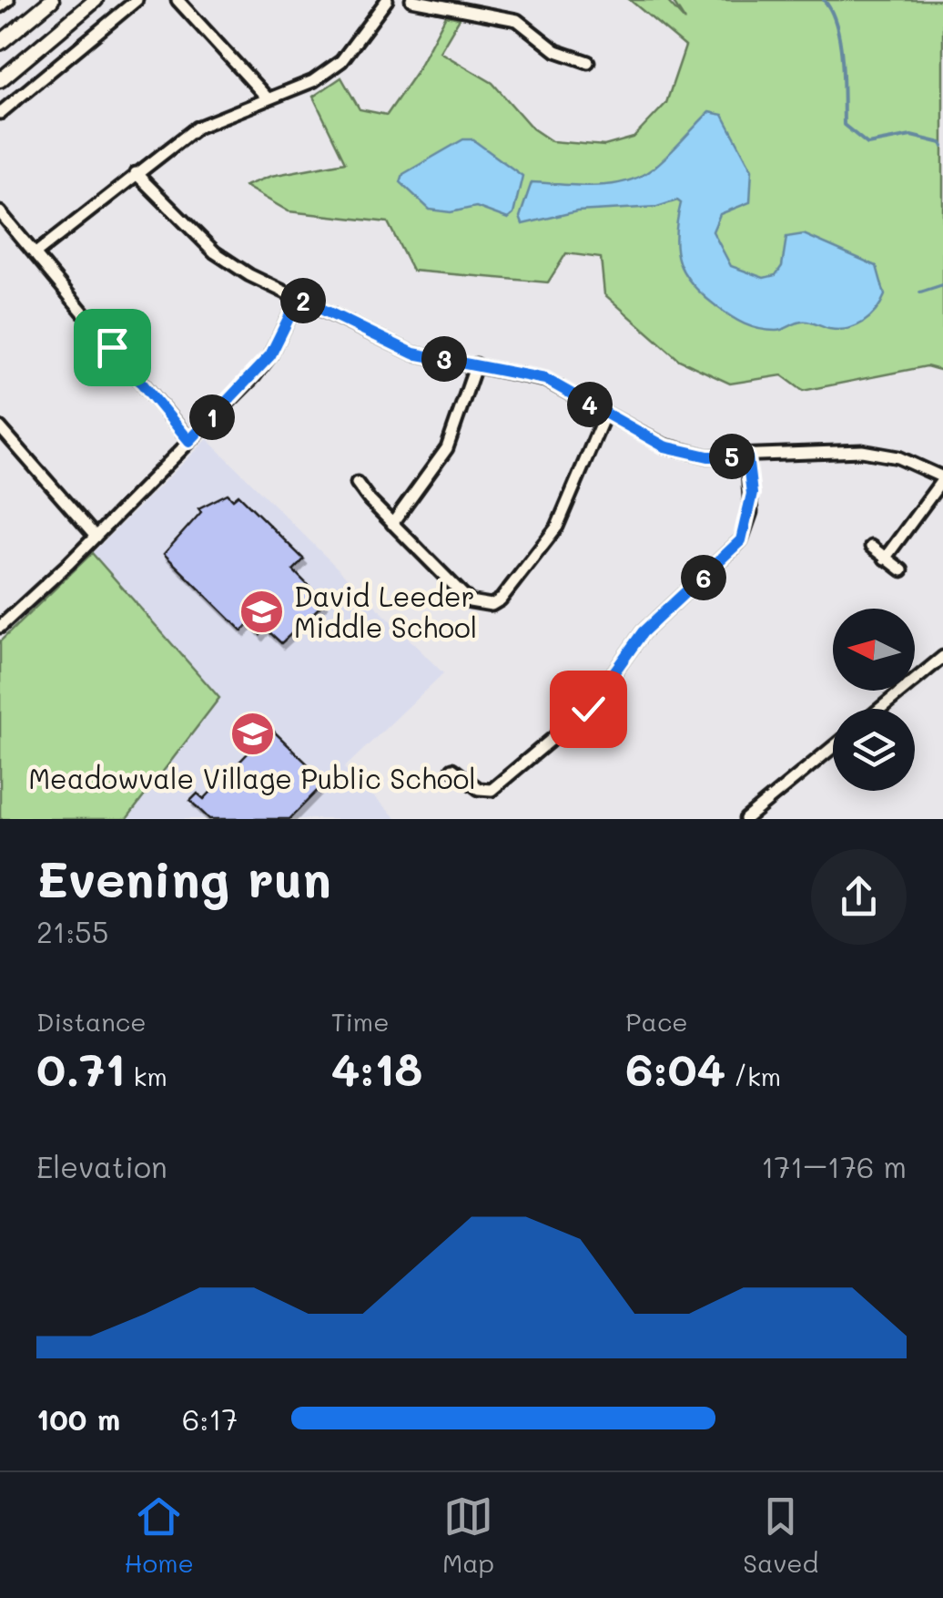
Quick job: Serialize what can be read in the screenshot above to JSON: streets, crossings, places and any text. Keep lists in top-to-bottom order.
{
  "places": {
    "school or university": ["David Leeder Middle School", "Meadowvale Village Public School"]
  },
  "north": "left",
  "page": {
    "pins": [
      "2",
      "3",
      "4",
      "1",
      "5",
      "6"
    ],
    "heading": ["Evening run", "21:55"],
    "stats": [
      ["Distance", "0.71 km"],
      ["Time", "4:18"],
      ["Pace", "6:04 /km"]
    ],
    "chart": ["Elevation", "171–176 m"],
    "list": [
      {
        "name": "100 m",
        "note": "6:17"
      }
    ],
    "tabs": ["Home", "Map", "Saved"]
  }
}
